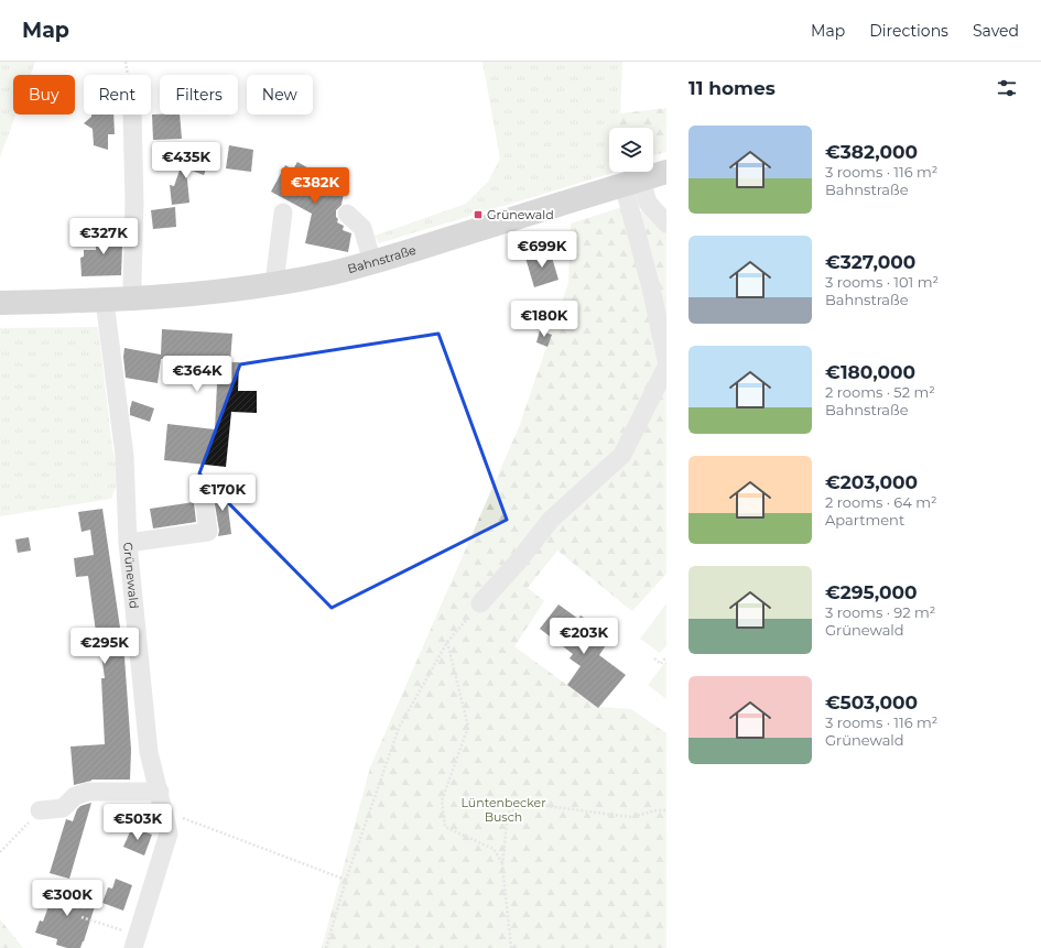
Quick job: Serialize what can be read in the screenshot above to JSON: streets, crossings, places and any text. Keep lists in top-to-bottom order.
{
  "streets": {
    "main road": ["Bahnstraße"],
    "street": ["Grünewald"]
  },
  "crossings": [
    ["Bahnstraße", "Grünewald"]
  ],
  "parks": ["Lüntenbecker Busch"],
  "places": {
    "transit": ["Grünewald"]
  },
  "page": {
    "header": "Map",
    "nav": ["Map", "Directions", "Saved"],
    "heading": "11 homes",
    "chip": [
      "Buy",
      "Rent",
      "Filters",
      "New"
    ],
    "list": [
      {
        "name": "€382,000",
        "note": "3 rooms · 116 m² · Bahnstraße"
      },
      {
        "name": "€327,000",
        "note": "3 rooms · 101 m² · Bahnstraße"
      },
      {
        "name": "€180,000",
        "note": "2 rooms · 52 m² · Bahnstraße"
      },
      {
        "name": "€203,000",
        "note": "2 rooms · 64 m² · Apartment"
      },
      {
        "name": "€295,000",
        "note": "3 rooms · 92 m² · Grünewald"
      },
      {
        "name": "€503,000",
        "note": "3 rooms · 116 m² · Grünewald"
      }
    ],
    "price": [
      "€435K",
      "€382K",
      "€327K",
      "€699K",
      "€180K",
      "€364K",
      "€170K",
      "€203K",
      "€295K",
      "€503K",
      "€300K"
    ]
  }
}
